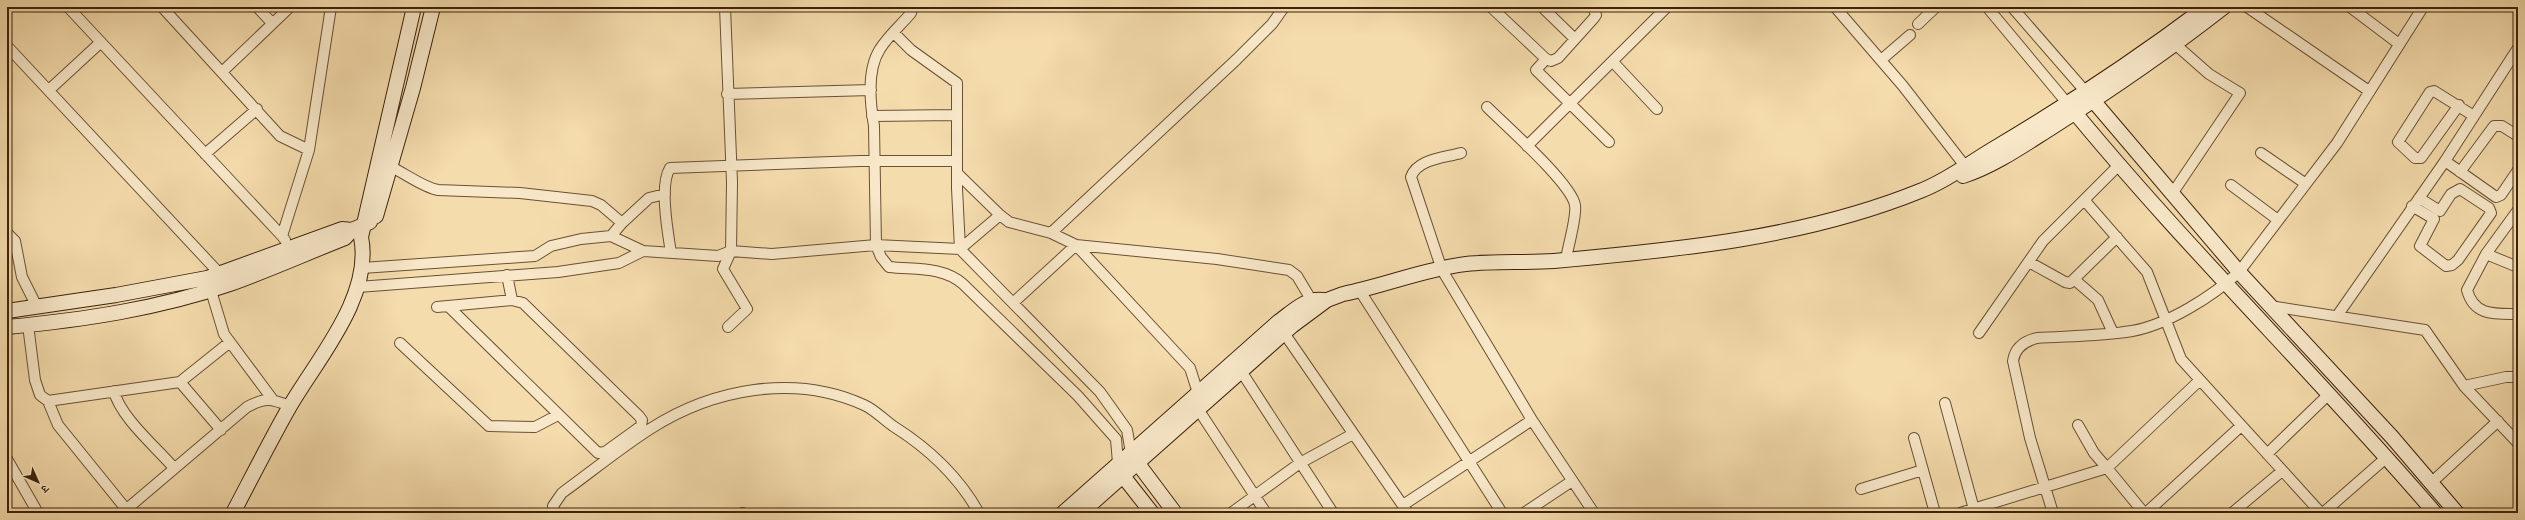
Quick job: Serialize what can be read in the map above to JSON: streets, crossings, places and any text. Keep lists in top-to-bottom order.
{
  "north": "bottom right"
}
